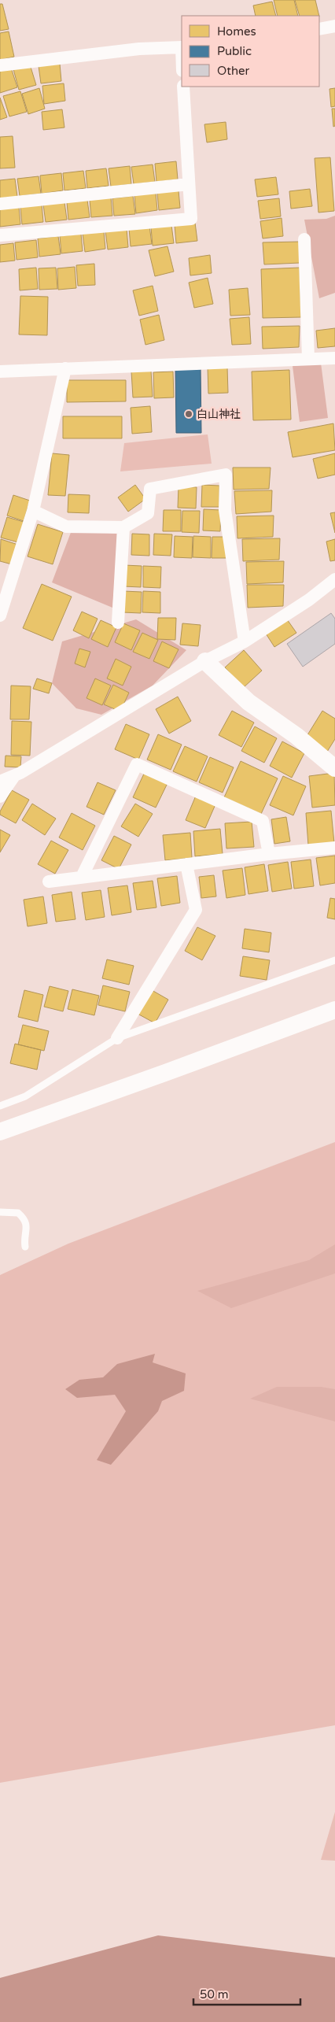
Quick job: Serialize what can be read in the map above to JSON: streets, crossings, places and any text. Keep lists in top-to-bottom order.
{
  "places": ["白山神社"],
  "legend": ["Homes", "Public", "Other"],
  "scale_bar": "50 m"
}
